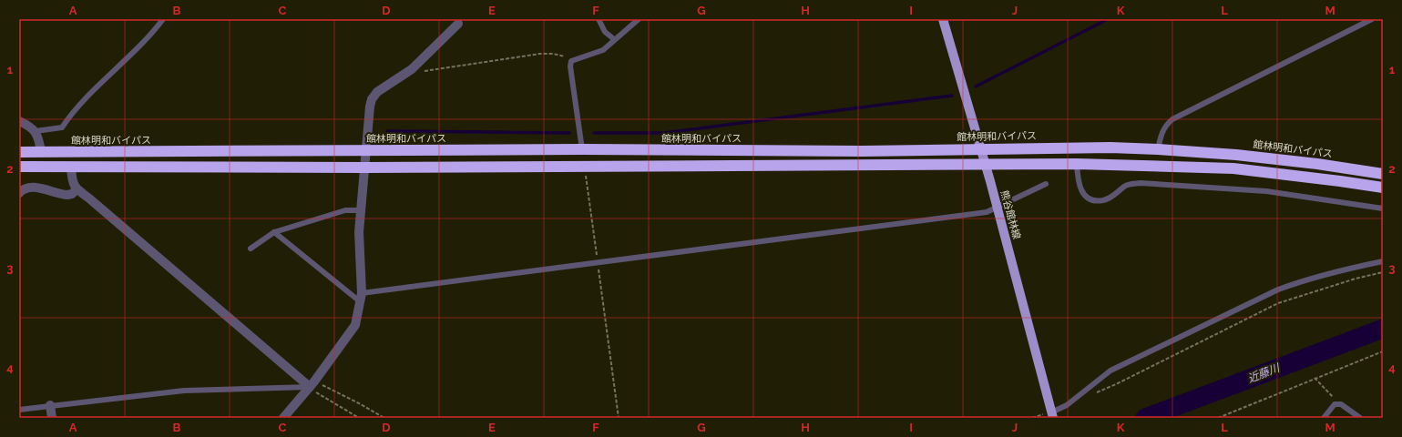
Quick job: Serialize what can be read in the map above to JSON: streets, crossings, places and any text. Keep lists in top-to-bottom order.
{
  "streets": {
    "highway": ["館林明和バイパス"],
    "main road": ["熊谷館林線"]
  },
  "crossings": [
    ["館林明和バイパス", "熊谷館林線"]
  ],
  "water": ["近藤川"],
  "grid": {
    "columns": [
      "A",
      "B",
      "C",
      "D",
      "E",
      "F",
      "G",
      "H",
      "I",
      "J",
      "K",
      "L",
      "M"
    ],
    "rows": [
      "1",
      "2",
      "3",
      "4"
    ]
  }
}
